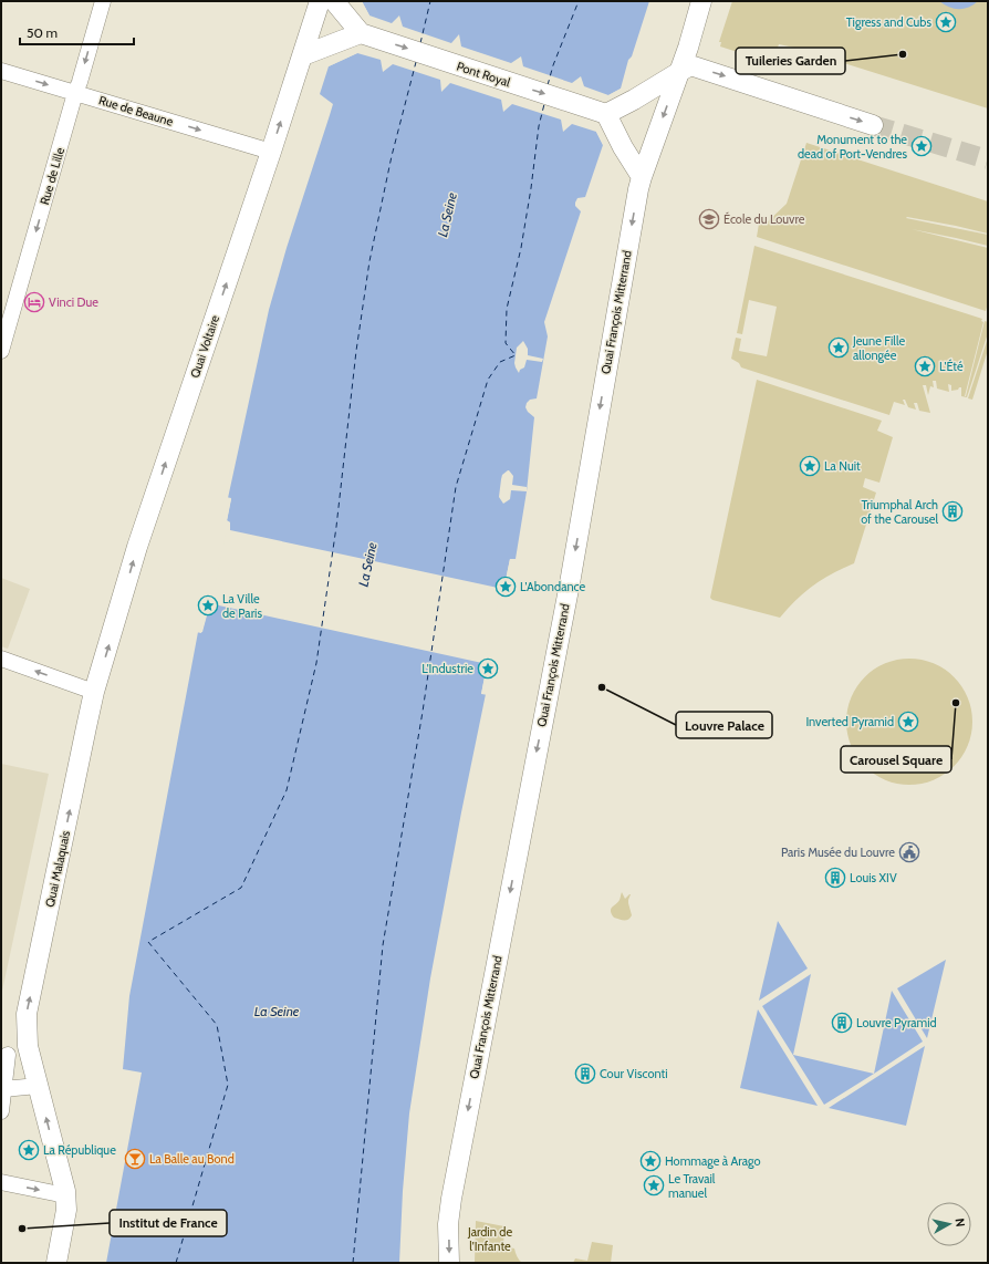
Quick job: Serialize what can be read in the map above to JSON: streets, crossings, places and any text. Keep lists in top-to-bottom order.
{
  "streets": {
    "main road": [
      "Pont Royal",
      "Quai François Mitterrand",
      "Quai Voltaire",
      "Quai Malaquais"
    ],
    "street": ["Rue de Beaune", "Rue de Lille"]
  },
  "crossings": [
    ["Rue de Beaune", "Rue de Lille"],
    ["Rue de Beaune", "Quai Voltaire"],
    ["Quai Voltaire", "Quai Malaquais"]
  ],
  "one_way": [
    "Pont Royal",
    "Rue de Beaune",
    "Rue de Lille",
    "Quai François Mitterrand",
    "Quai Voltaire",
    "Quai Malaquais"
  ],
  "water": ["La Seine"],
  "parks": ["Jardin de l'Infante"],
  "places": {
    "place": [
      "Tigress and Cubs",
      "Monument to the dead of Port-Vendres",
      "Jeune Fille allongée",
      "L'Été",
      "La Nuit",
      "L'Abondance",
      "La Ville de Paris",
      "L'Industrie",
      "Inverted Pyramid",
      "La République",
      "Hommage à Arago",
      "Le Travail manuel"
    ],
    "other": [
      "Tuileries Garden",
      "Louvre Palace",
      "Carousel Square",
      "Institut de France"
    ],
    "school or university": ["École du Louvre"],
    "hotel": ["Vinci Due"],
    "building": [
      "Triumphal Arch of the Carousel",
      "Louis XIV",
      "Louvre Pyramid",
      "Cour Visconti"
    ],
    "public building": ["Paris Musée du Louvre"],
    "bar": ["La Balle au Bond"]
  },
  "scale_bar": "50 m",
  "north": "right"
}
